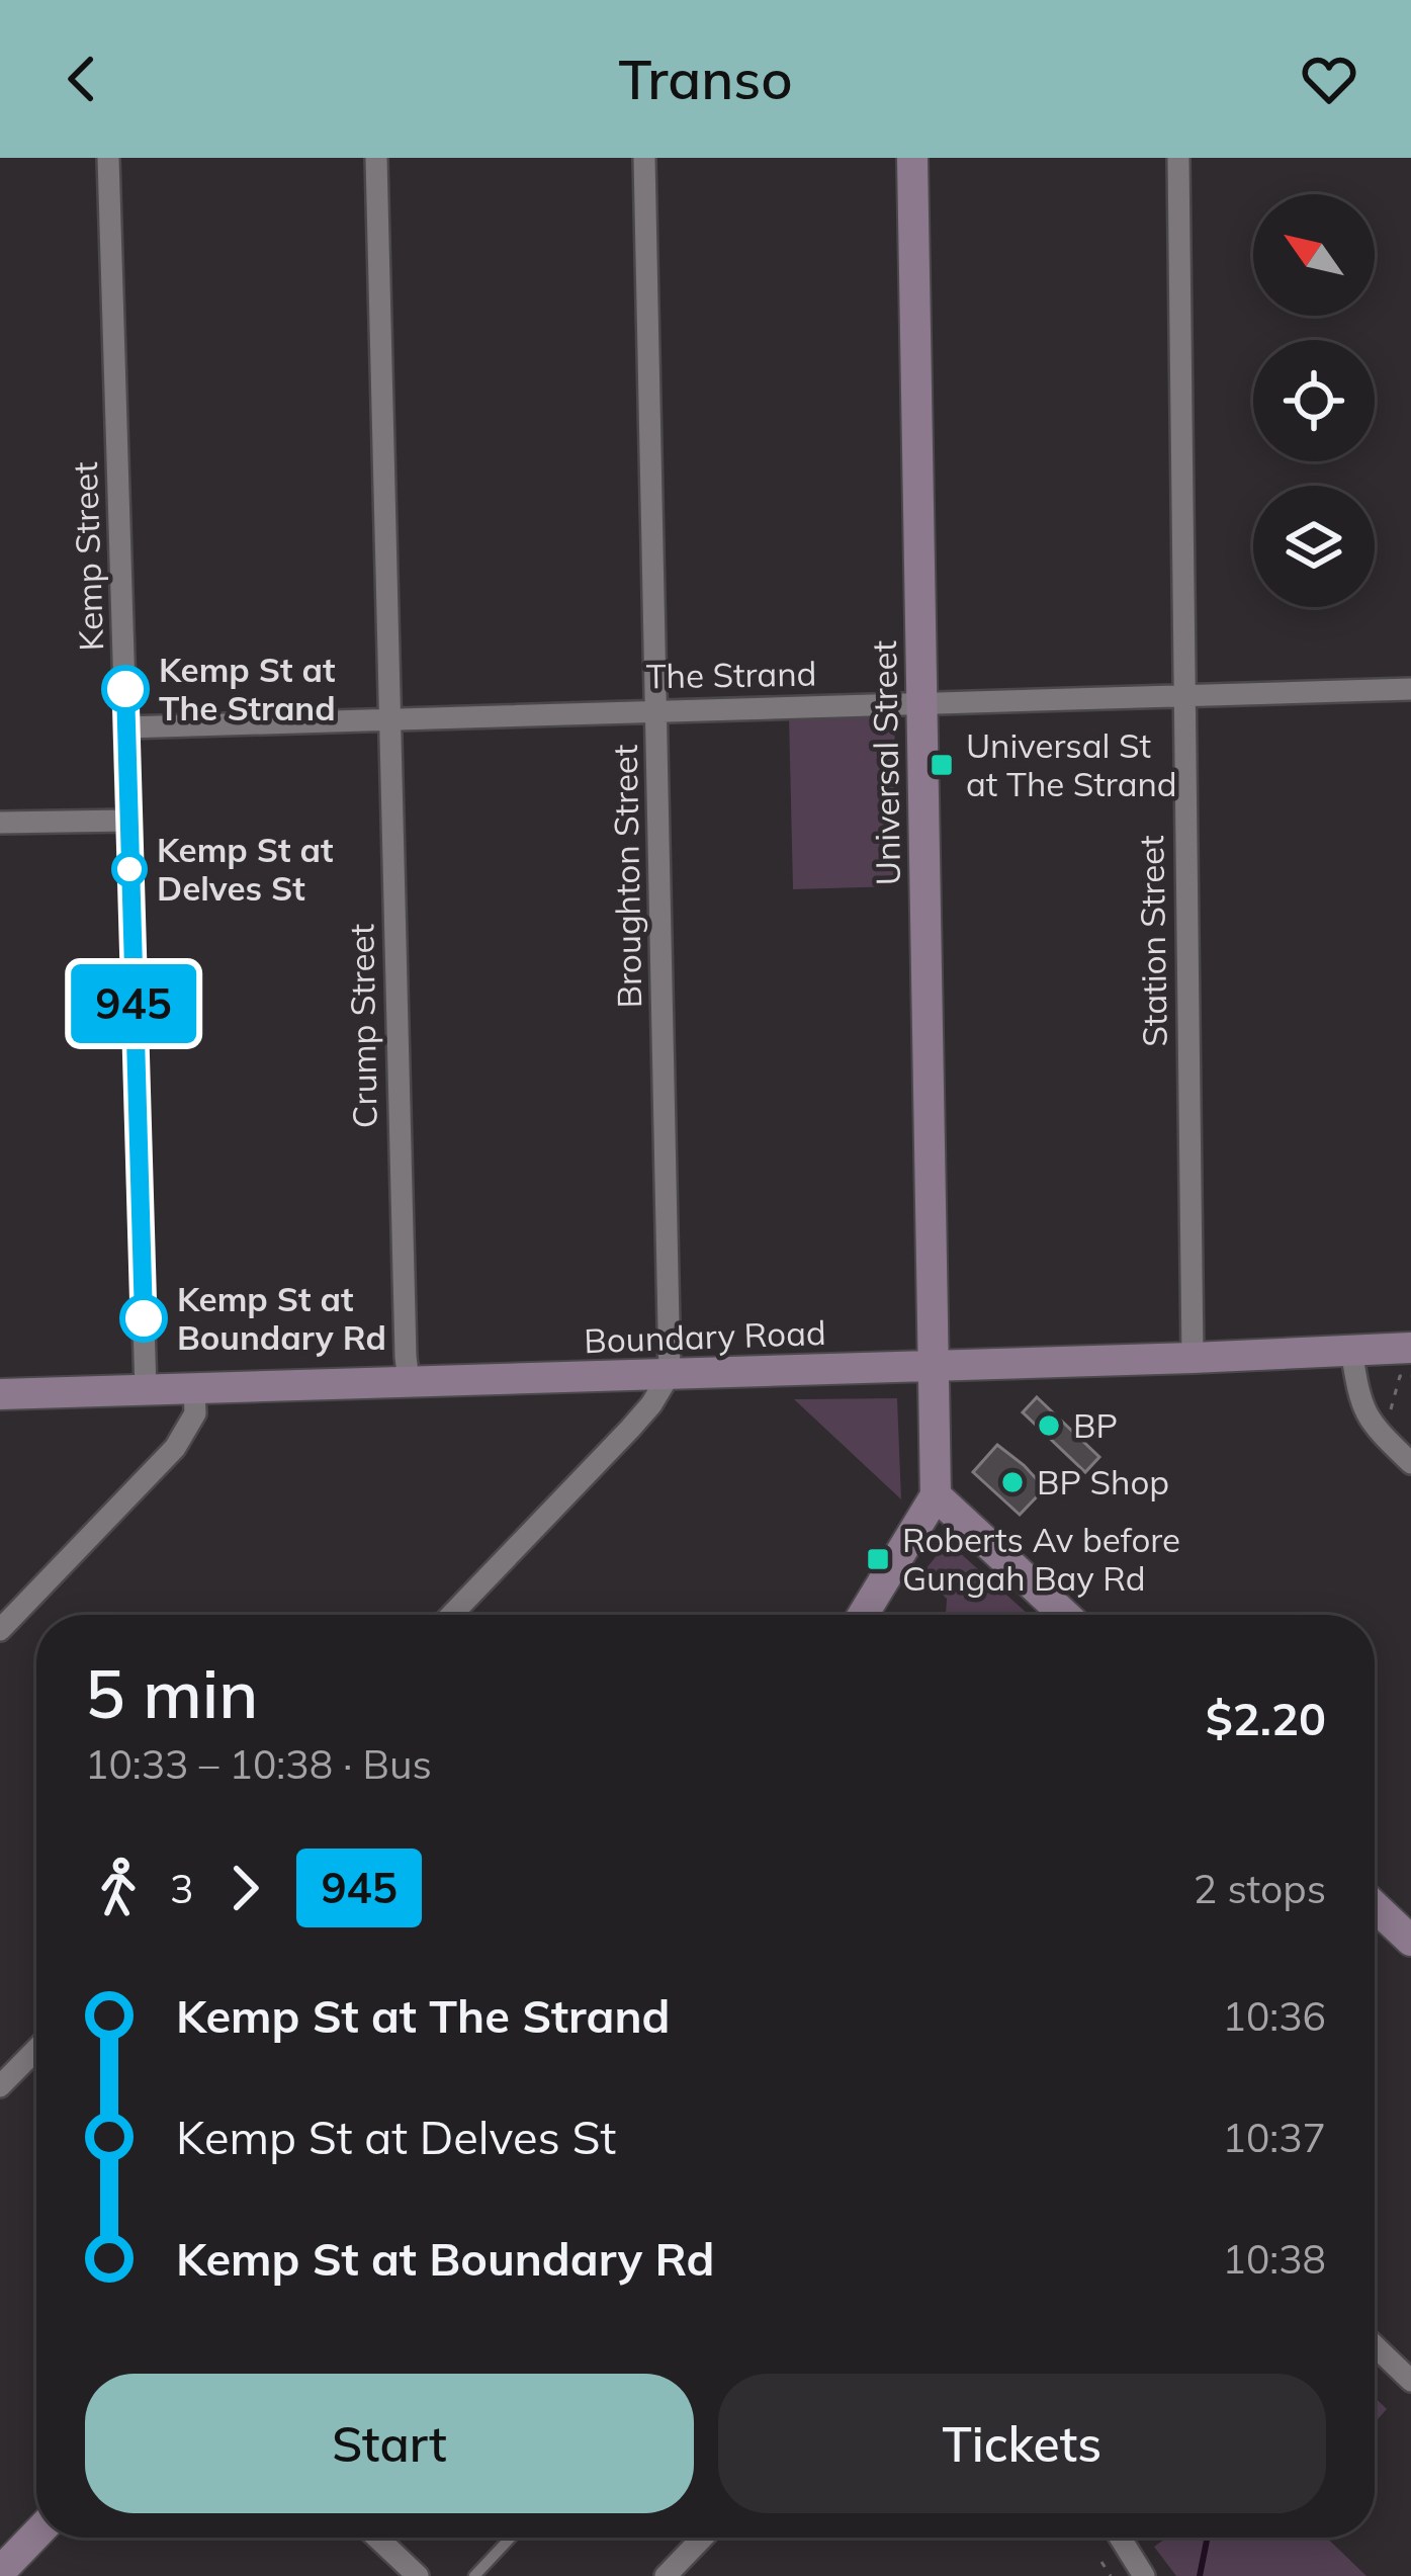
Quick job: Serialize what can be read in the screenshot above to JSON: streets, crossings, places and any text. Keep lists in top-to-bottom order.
{
  "streets": {
    "street": [
      "Kemp Street",
      "The Strand",
      "Universal Street",
      "Broughton Street",
      "Station Street",
      "Crump Street",
      "Boundary Road"
    ]
  },
  "crossings": [
    ["Kemp Street", "The Strand"],
    ["Kemp Street", "Boundary Road"],
    ["The Strand", "Universal Street"],
    ["The Strand", "Broughton Street"],
    ["The Strand", "Station Street"],
    ["The Strand", "Crump Street"],
    ["Universal Street", "Boundary Road"],
    ["Broughton Street", "Boundary Road"],
    ["Station Street", "Boundary Road"],
    ["Crump Street", "Boundary Road"]
  ],
  "places": {
    "other": [
      "Kemp St at The Strand",
      "Kemp St at Delves St",
      "Kemp St at Boundary Rd",
      "BP",
      "BP Shop"
    ],
    "transit": ["Universal St at The Strand", "Roberts Av before Gungah Bay Rd"]
  },
  "lines": ["bus line 945"],
  "north": "top left",
  "page": {
    "header": "Transo",
    "on_map": "945",
    "heading": ["5 min", "10:33 – 10:38 · Bus", "$2.20"],
    "legs": ["3", "945", "2 stops"],
    "list": [
      {
        "name": "Kemp St at The Strand",
        "value": "10:36"
      },
      {
        "name": "Kemp St at Delves St",
        "value": "10:37"
      },
      {
        "name": "Kemp St at Boundary Rd",
        "value": "10:38"
      }
    ],
    "buttons": ["Start", "Tickets"]
  }
}
